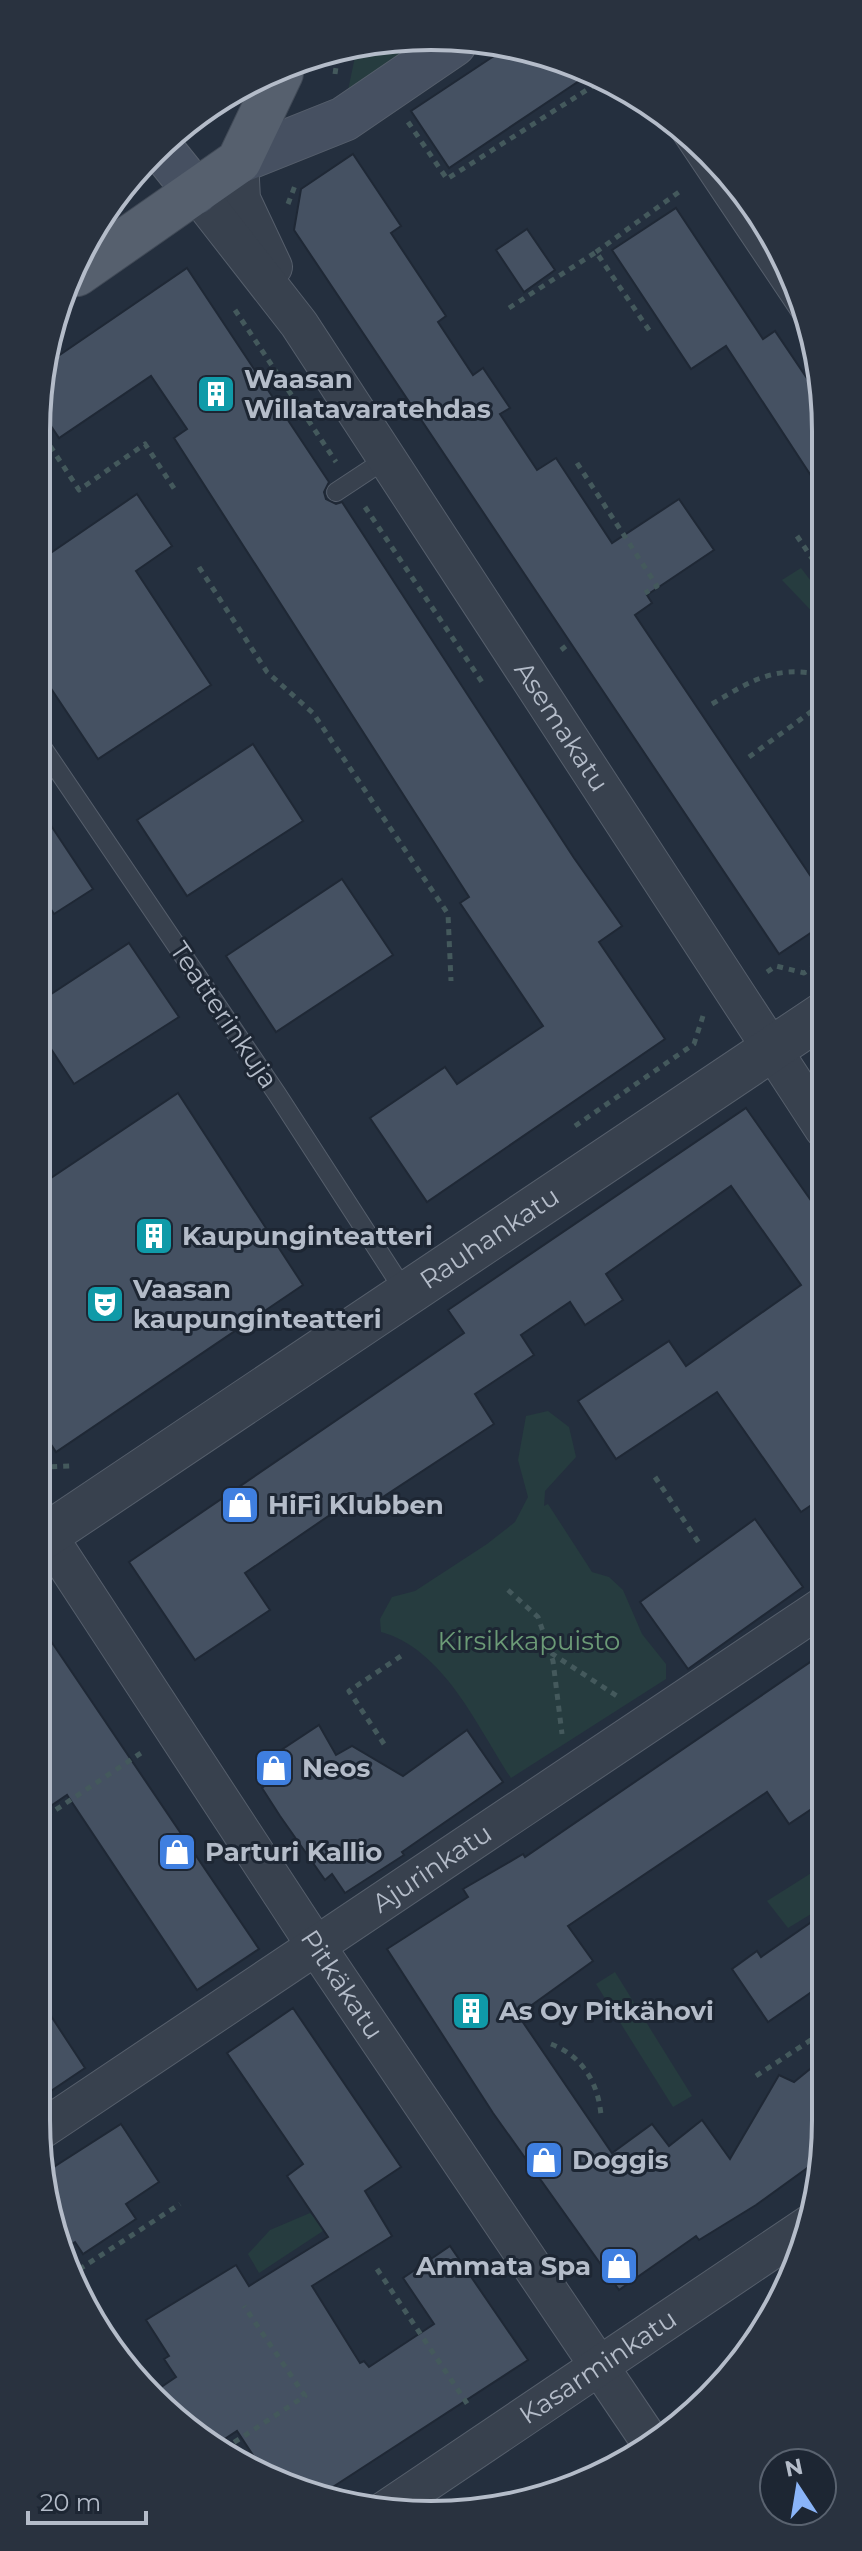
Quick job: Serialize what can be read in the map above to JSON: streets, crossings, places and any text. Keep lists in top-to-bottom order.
{
  "streets": {
    "main road": ["Asemakatu"],
    "street": [
      "Rauhankatu",
      "Ajurinkatu",
      "Pitkäkatu",
      "Kasarminkatu"
    ],
    "lane": ["Teatterinkuja"]
  },
  "crossings": [
    ["Asemakatu", "Rauhankatu"],
    ["Teatterinkuja", "Rauhankatu"],
    ["Ajurinkatu", "Pitkäkatu"],
    ["Pitkäkatu", "Kasarminkatu"]
  ],
  "parks": ["Kirsikkapuisto"],
  "places": {
    "building": ["Waasan Willatavaratehdas", "Kaupunginteatteri", "As Oy Pitkähovi"],
    "theatre": ["Vaasan kaupunginteatteri"],
    "shop": [
      "HiFi Klubben",
      "Neos",
      "Parturi Kallio",
      "Doggis",
      "Ammata Spa"
    ]
  },
  "scale_bar": "20 m",
  "north": "top"
}
